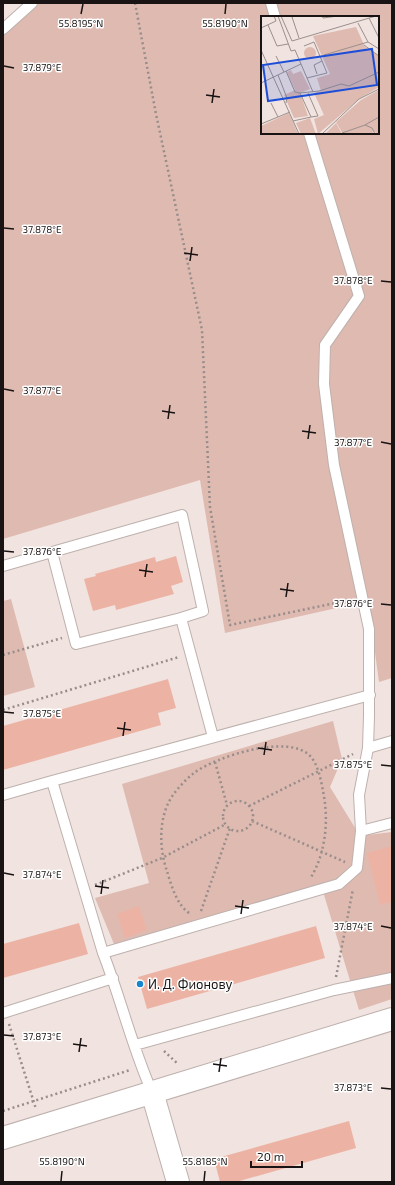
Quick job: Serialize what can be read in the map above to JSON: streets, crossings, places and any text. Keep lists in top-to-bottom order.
{
  "places": ["И. Д. Фионову"],
  "scale_bar": "20 m",
  "coordinates": [
    "55.8195°N",
    "55.8190°N",
    "37.879°E",
    "37.878°E",
    "37.877°E",
    "37.876°E",
    "37.875°E",
    "37.874°E",
    "37.873°E",
    "55.8185°N"
  ]
}
